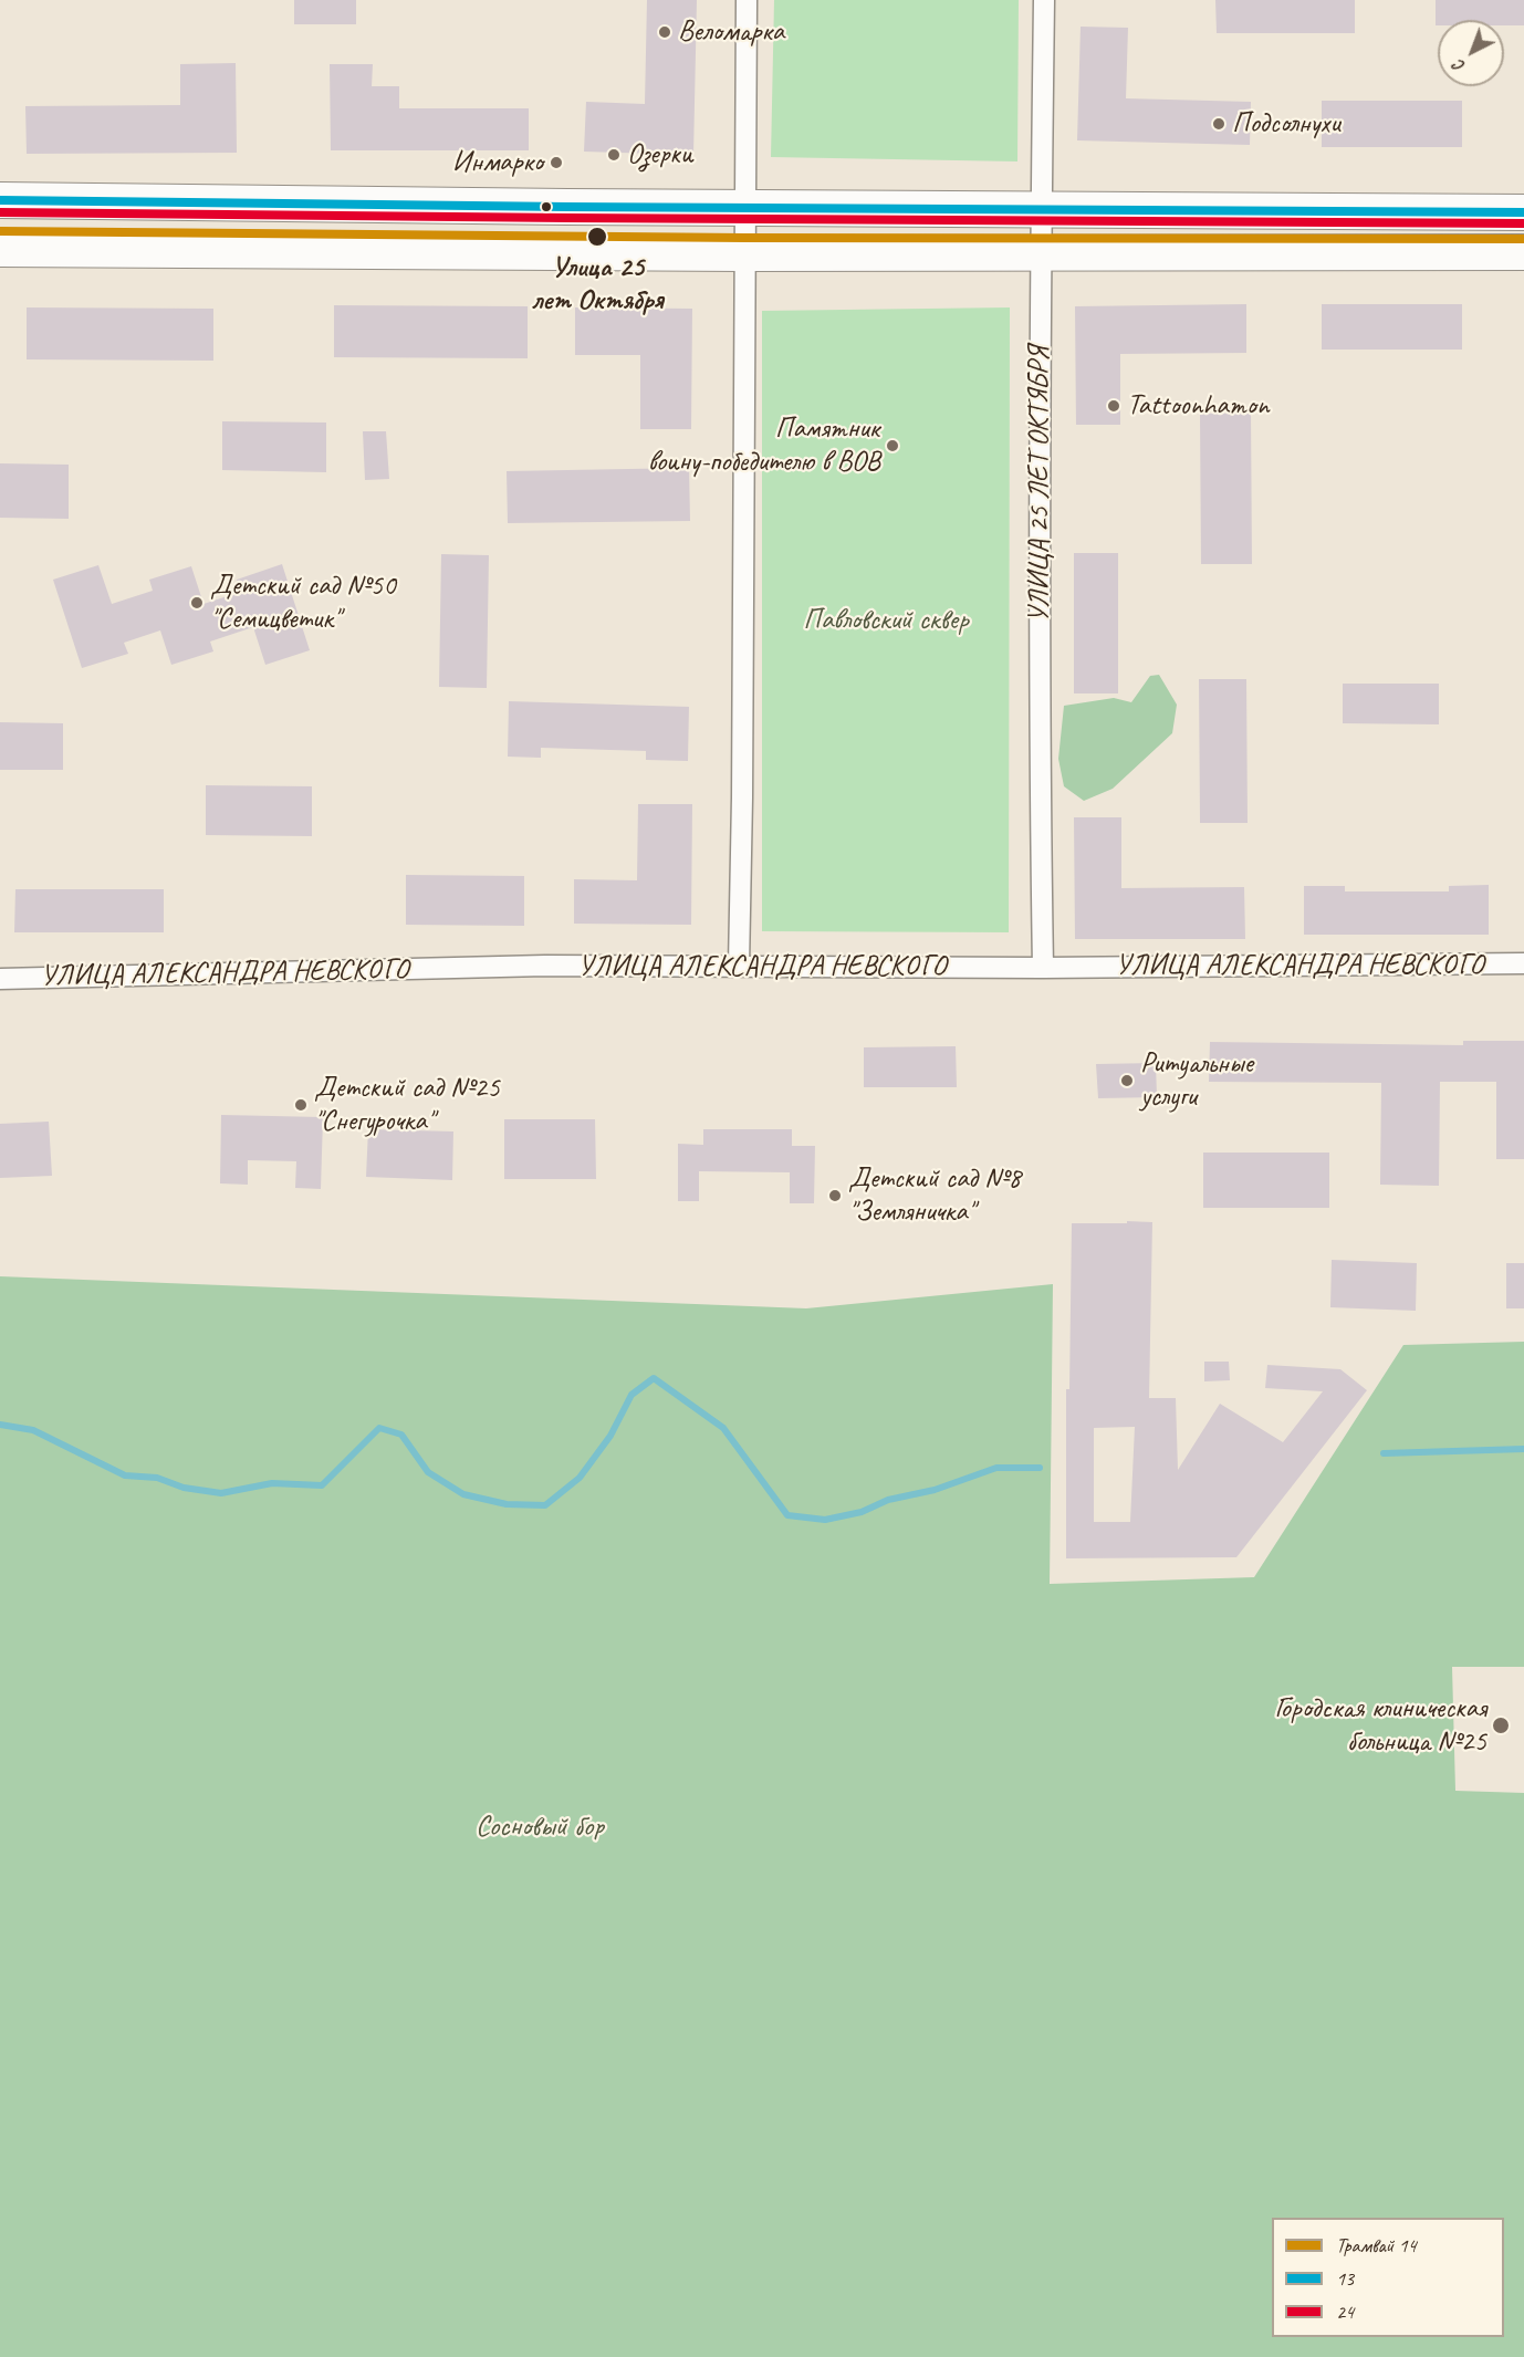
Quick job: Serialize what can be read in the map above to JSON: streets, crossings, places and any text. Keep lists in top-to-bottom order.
{
  "streets": {
    "street": ["УЛИЦА 25 ЛЕТ ОКТЯБРЯ", "УЛИЦА АЛЕКСАНДРА НЕВСКОГО"]
  },
  "crossings": [
    ["УЛИЦА 25 ЛЕТ ОКТЯБРЯ", "УЛИЦА АЛЕКСАНДРА НЕВСКОГО"]
  ],
  "parks": ["Павловский сквер", "Сосновый бор"],
  "places": [
    "Веломарка",
    "Подсолнухи",
    "Озерки",
    "Инмарко",
    "Улица 25 лет Октября",
    "Tattoonhamon",
    "Памятник воину-победителю в ВОВ",
    "Детский сад №50 \"Семицветик\"",
    "Ритуальные услуги",
    "Детский сад №25 \"Снегурочка\"",
    "Детский сад №8 \"Земляничка\"",
    "Городская клиническая больница №25"
  ],
  "lines": ["transit line 13", "transit line 24", "tram line 14"],
  "legend": ["Трамвай 14", "13", "24"],
  "north": "bottom left"
}
